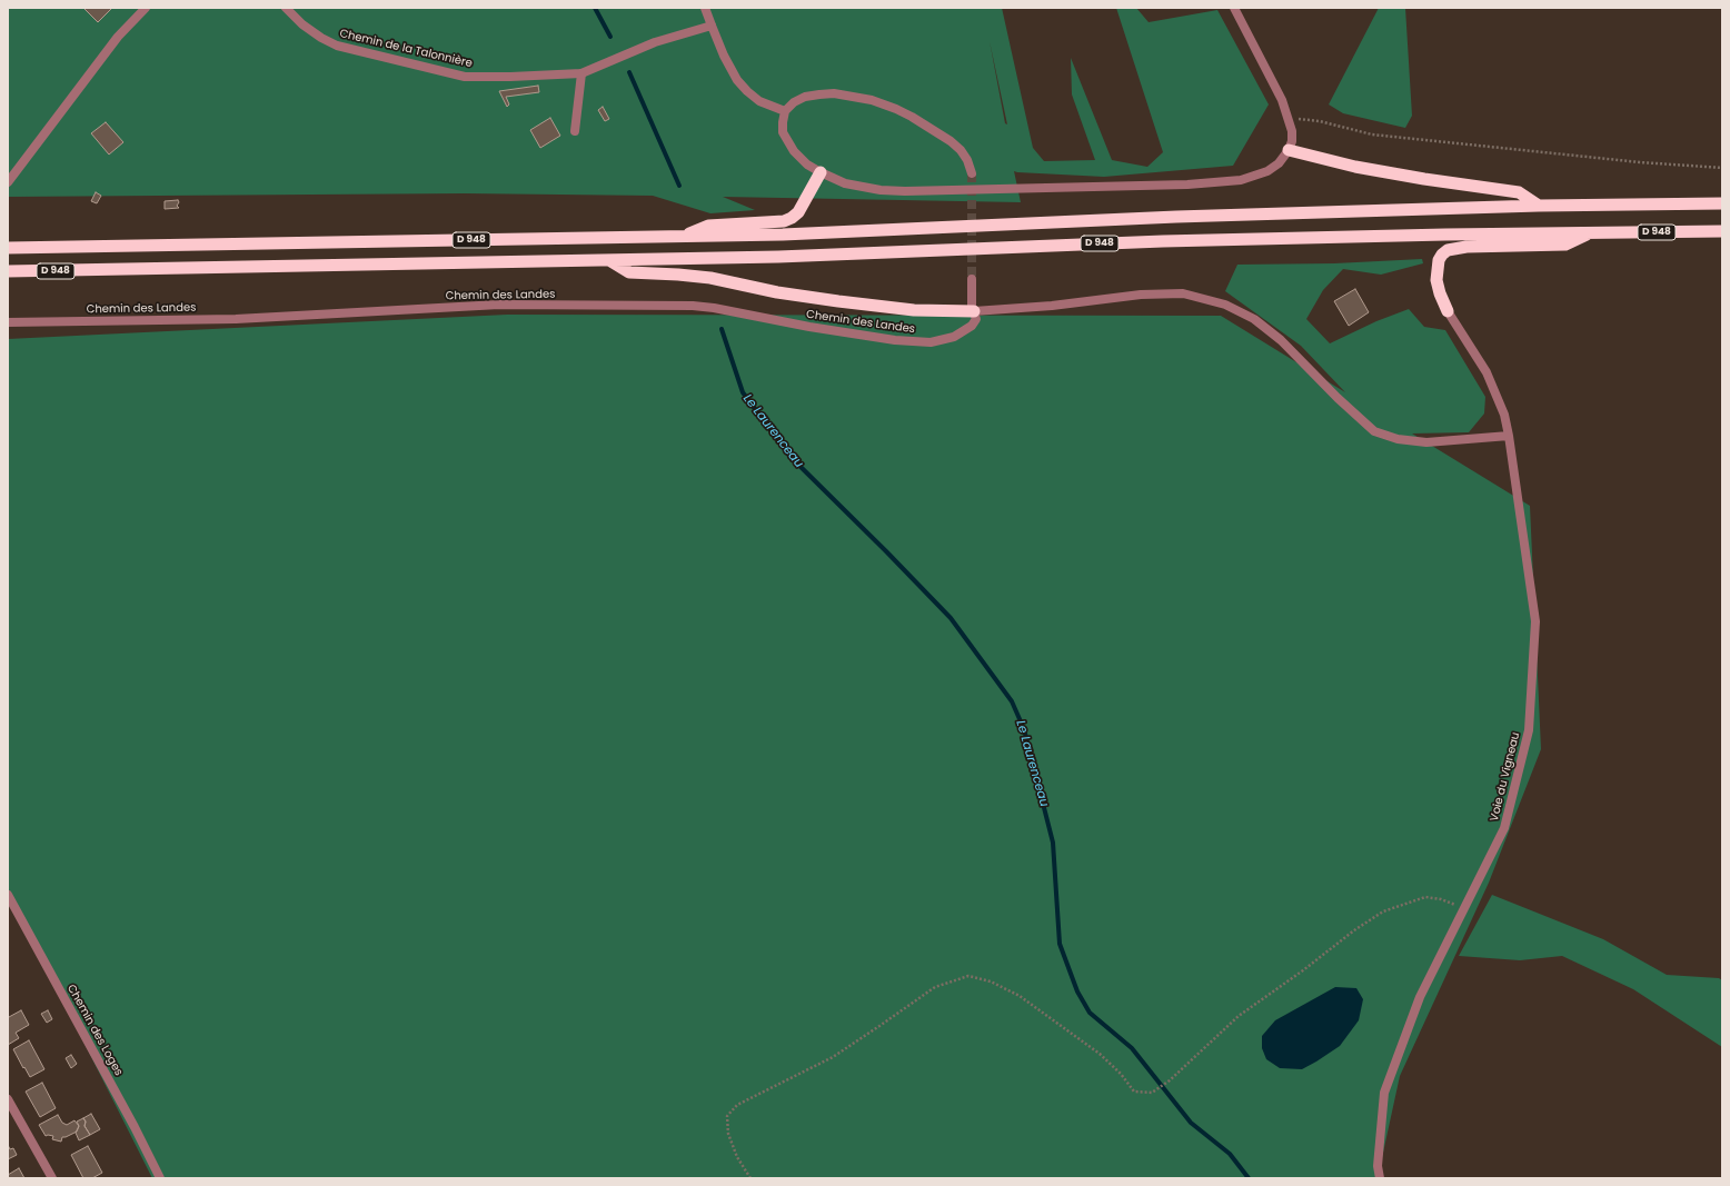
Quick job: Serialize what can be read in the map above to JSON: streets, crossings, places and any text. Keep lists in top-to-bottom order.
{
  "streets": {
    "highway": ["D 948"],
    "street": [
      "Chemin de la Talonnière",
      "Chemin des Landes",
      "Voie du Vigneau",
      "Chemin des Loges"
    ]
  },
  "water": ["Le Laurenceau"]
}
